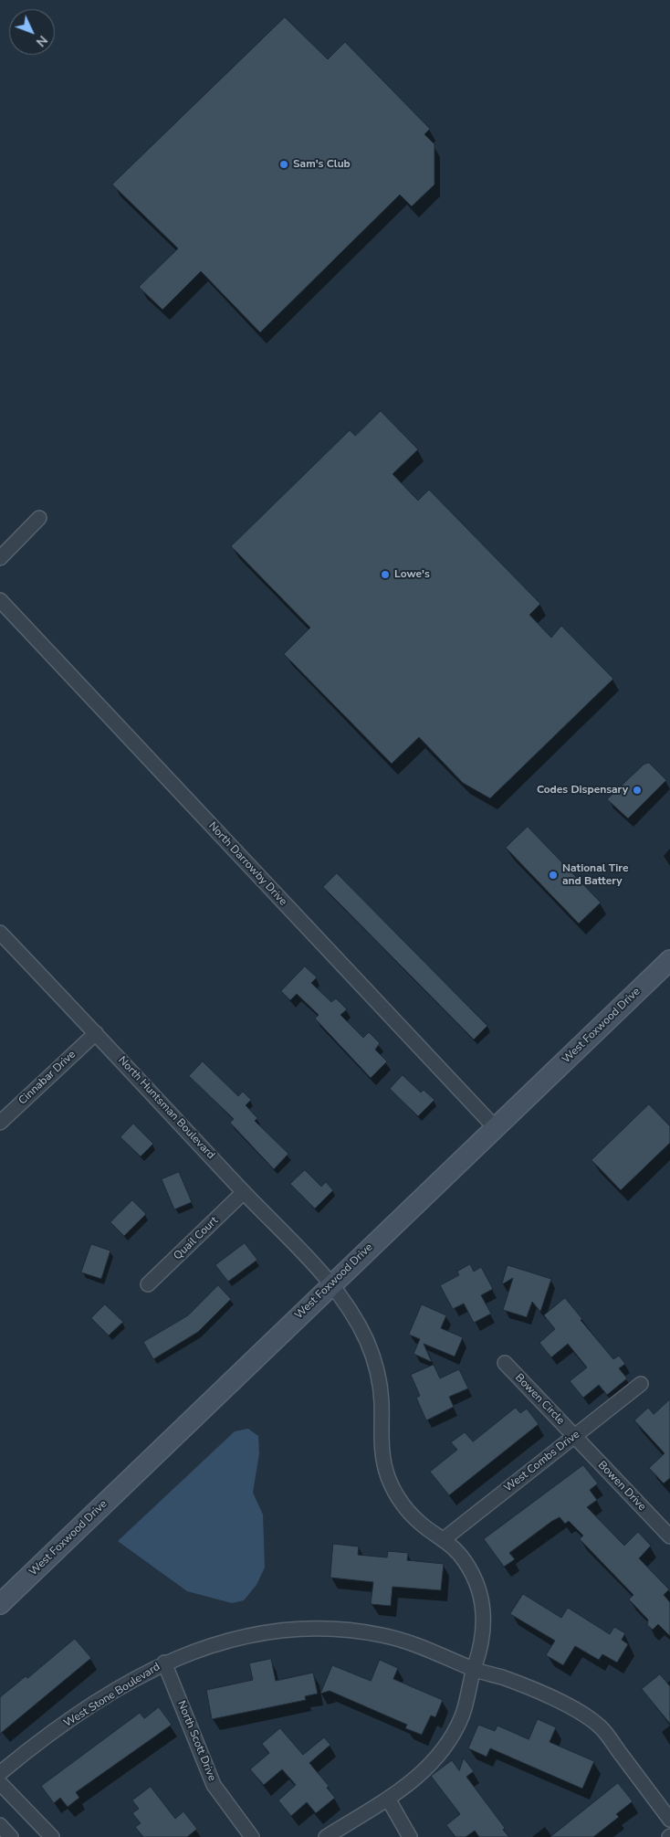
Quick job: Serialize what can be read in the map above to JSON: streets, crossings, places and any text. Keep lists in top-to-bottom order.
{
  "streets": {
    "main road": ["West Foxwood Drive"],
    "street": [
      "North Darrowby Drive",
      "Cinnabar Drive",
      "North Huntsman Boulevard",
      "Quail Court",
      "Bowen Circle",
      "West Combs Drive",
      "Bowen Drive",
      "West Stone Boulevard",
      "North Scott Drive"
    ]
  },
  "crossings": [
    ["North Darrowby Drive", "West Foxwood Drive"],
    ["West Foxwood Drive", "North Huntsman Boulevard"],
    ["Cinnabar Drive", "North Huntsman Boulevard"],
    ["North Huntsman Boulevard", "Quail Court"],
    ["North Huntsman Boulevard", "West Combs Drive"],
    ["North Huntsman Boulevard", "West Stone Boulevard"],
    ["Bowen Circle", "West Combs Drive"],
    ["Bowen Circle", "Bowen Drive"],
    ["West Combs Drive", "Bowen Drive"],
    ["West Stone Boulevard", "North Scott Drive"]
  ],
  "places": [
    "Sam's Club",
    "Lowe's",
    "Codes Dispensary",
    "National Tire and Battery"
  ],
  "north": "bottom right"
}
